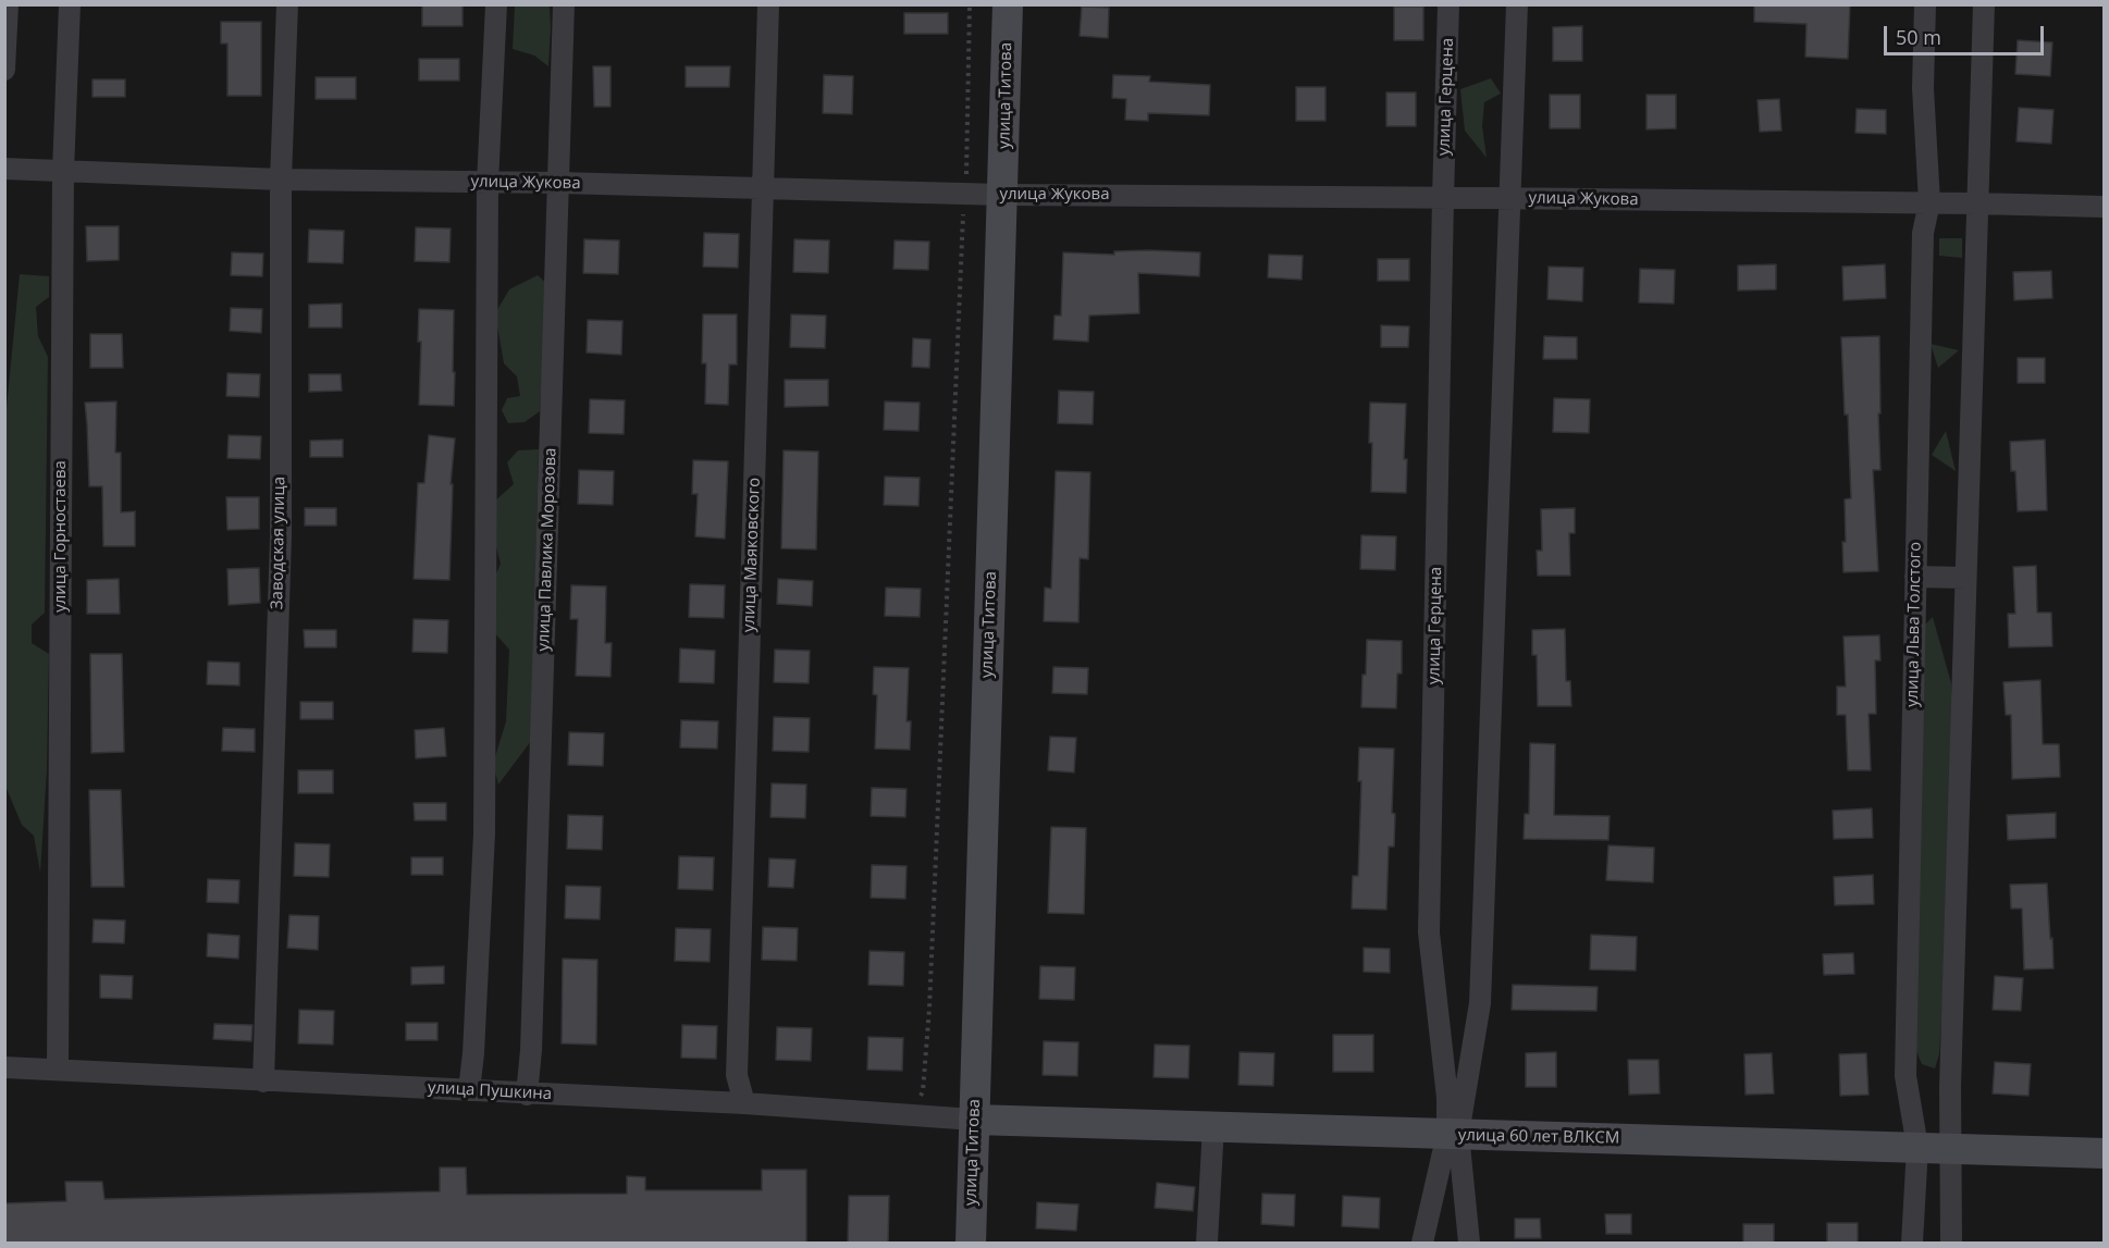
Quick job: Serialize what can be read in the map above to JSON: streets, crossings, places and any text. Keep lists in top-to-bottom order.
{
  "streets": {
    "main road": ["улица Титова", "улица 60 лет ВЛКСМ"],
    "street": [
      "улица Герцена",
      "улица Жукова",
      "улица Горностаева",
      "Заводская улица",
      "улица Павлика Морозова",
      "улица Маяковского",
      "улица Льва Толстого",
      "улица Пушкина"
    ]
  },
  "crossings": [
    ["улица Титова", "улица Жукова"],
    ["улица Титова", "улица Пушкина"],
    ["улица Титова", "улица 60 лет ВЛКСМ"],
    ["улица Герцена", "улица Жукова"],
    ["улица Герцена", "улица 60 лет ВЛКСМ"],
    ["улица Жукова", "улица Горностаева"],
    ["улица Жукова", "Заводская улица"],
    ["улица Жукова", "улица Павлика Морозова"],
    ["улица Жукова", "улица Маяковского"],
    ["улица Жукова", "улица Льва Толстого"],
    ["улица Горностаева", "улица Пушкина"],
    ["Заводская улица", "улица Пушкина"],
    ["улица Павлика Морозова", "улица Пушкина"],
    ["улица Маяковского", "улица Пушкина"],
    ["улица Льва Толстого", "улица 60 лет ВЛКСМ"],
    ["улица Пушкина", "улица 60 лет ВЛКСМ"]
  ],
  "scale_bar": "50 m"
}
